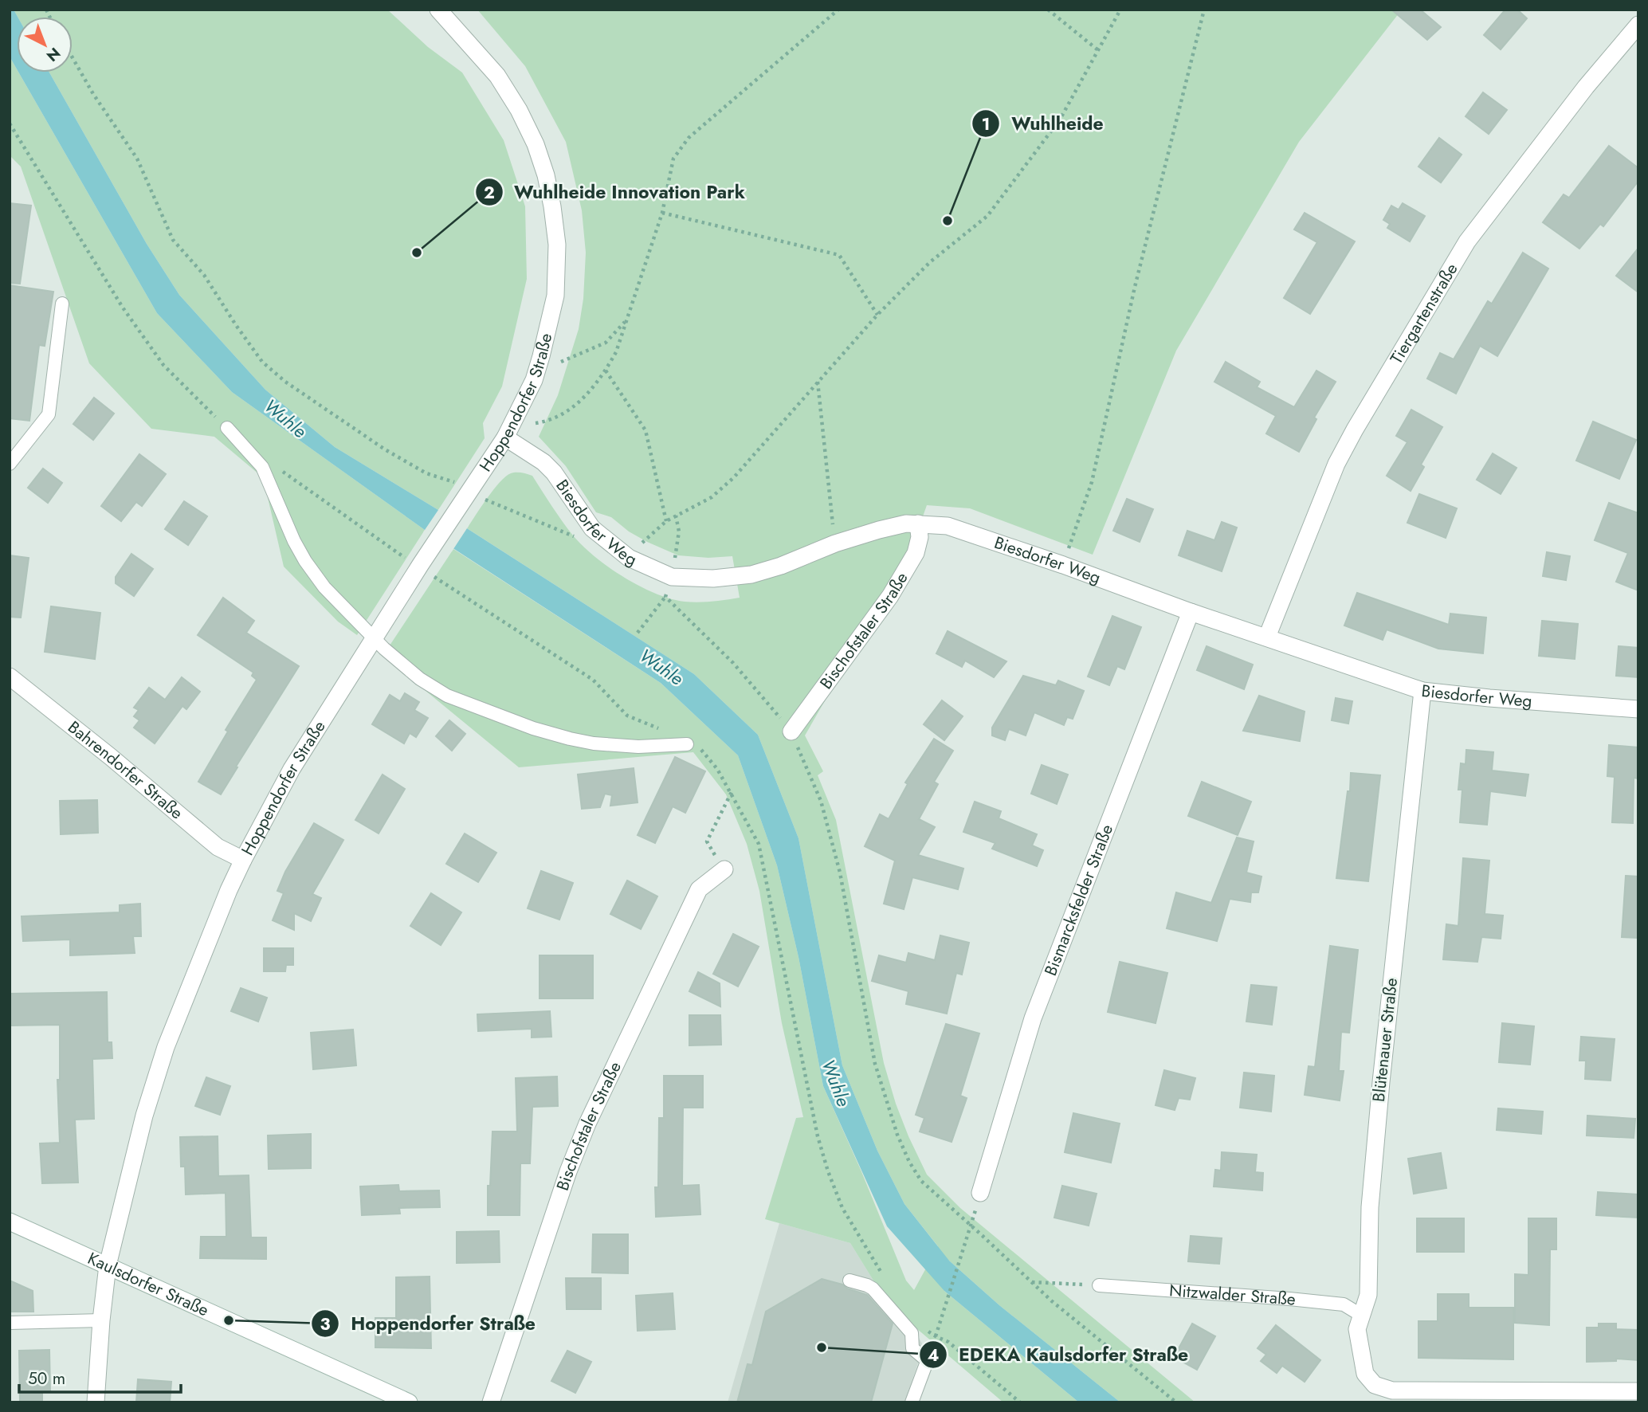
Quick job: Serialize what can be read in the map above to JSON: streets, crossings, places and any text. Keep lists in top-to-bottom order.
{
  "streets": {
    "street": [
      "Tiergartenstraße",
      "Hoppendorfer Straße",
      "Biesdorfer Weg",
      "Bischofstaler Straße",
      "Bahrendorfer Straße",
      "Bismarcksfelder Straße",
      "Blütenauer Straße",
      "Kaulsdorfer Straße"
    ],
    "lane": ["Nitzwalder Straße"]
  },
  "crossings": [
    ["Tiergartenstraße", "Biesdorfer Weg"],
    ["Hoppendorfer Straße", "Biesdorfer Weg"],
    ["Hoppendorfer Straße", "Bahrendorfer Straße"],
    ["Hoppendorfer Straße", "Kaulsdorfer Straße"],
    ["Biesdorfer Weg", "Bischofstaler Straße"],
    ["Biesdorfer Weg", "Bismarcksfelder Straße"],
    ["Biesdorfer Weg", "Blütenauer Straße"],
    ["Blütenauer Straße", "Nitzwalder Straße"]
  ],
  "water": ["Wuhle"],
  "places": [
    "Wuhlheide",
    "Wuhlheide Innovation Park",
    "Hoppendorfer Straße",
    "EDEKA Kaulsdorfer Straße"
  ],
  "scale_bar": "50 m",
  "north": "bottom right"
}
